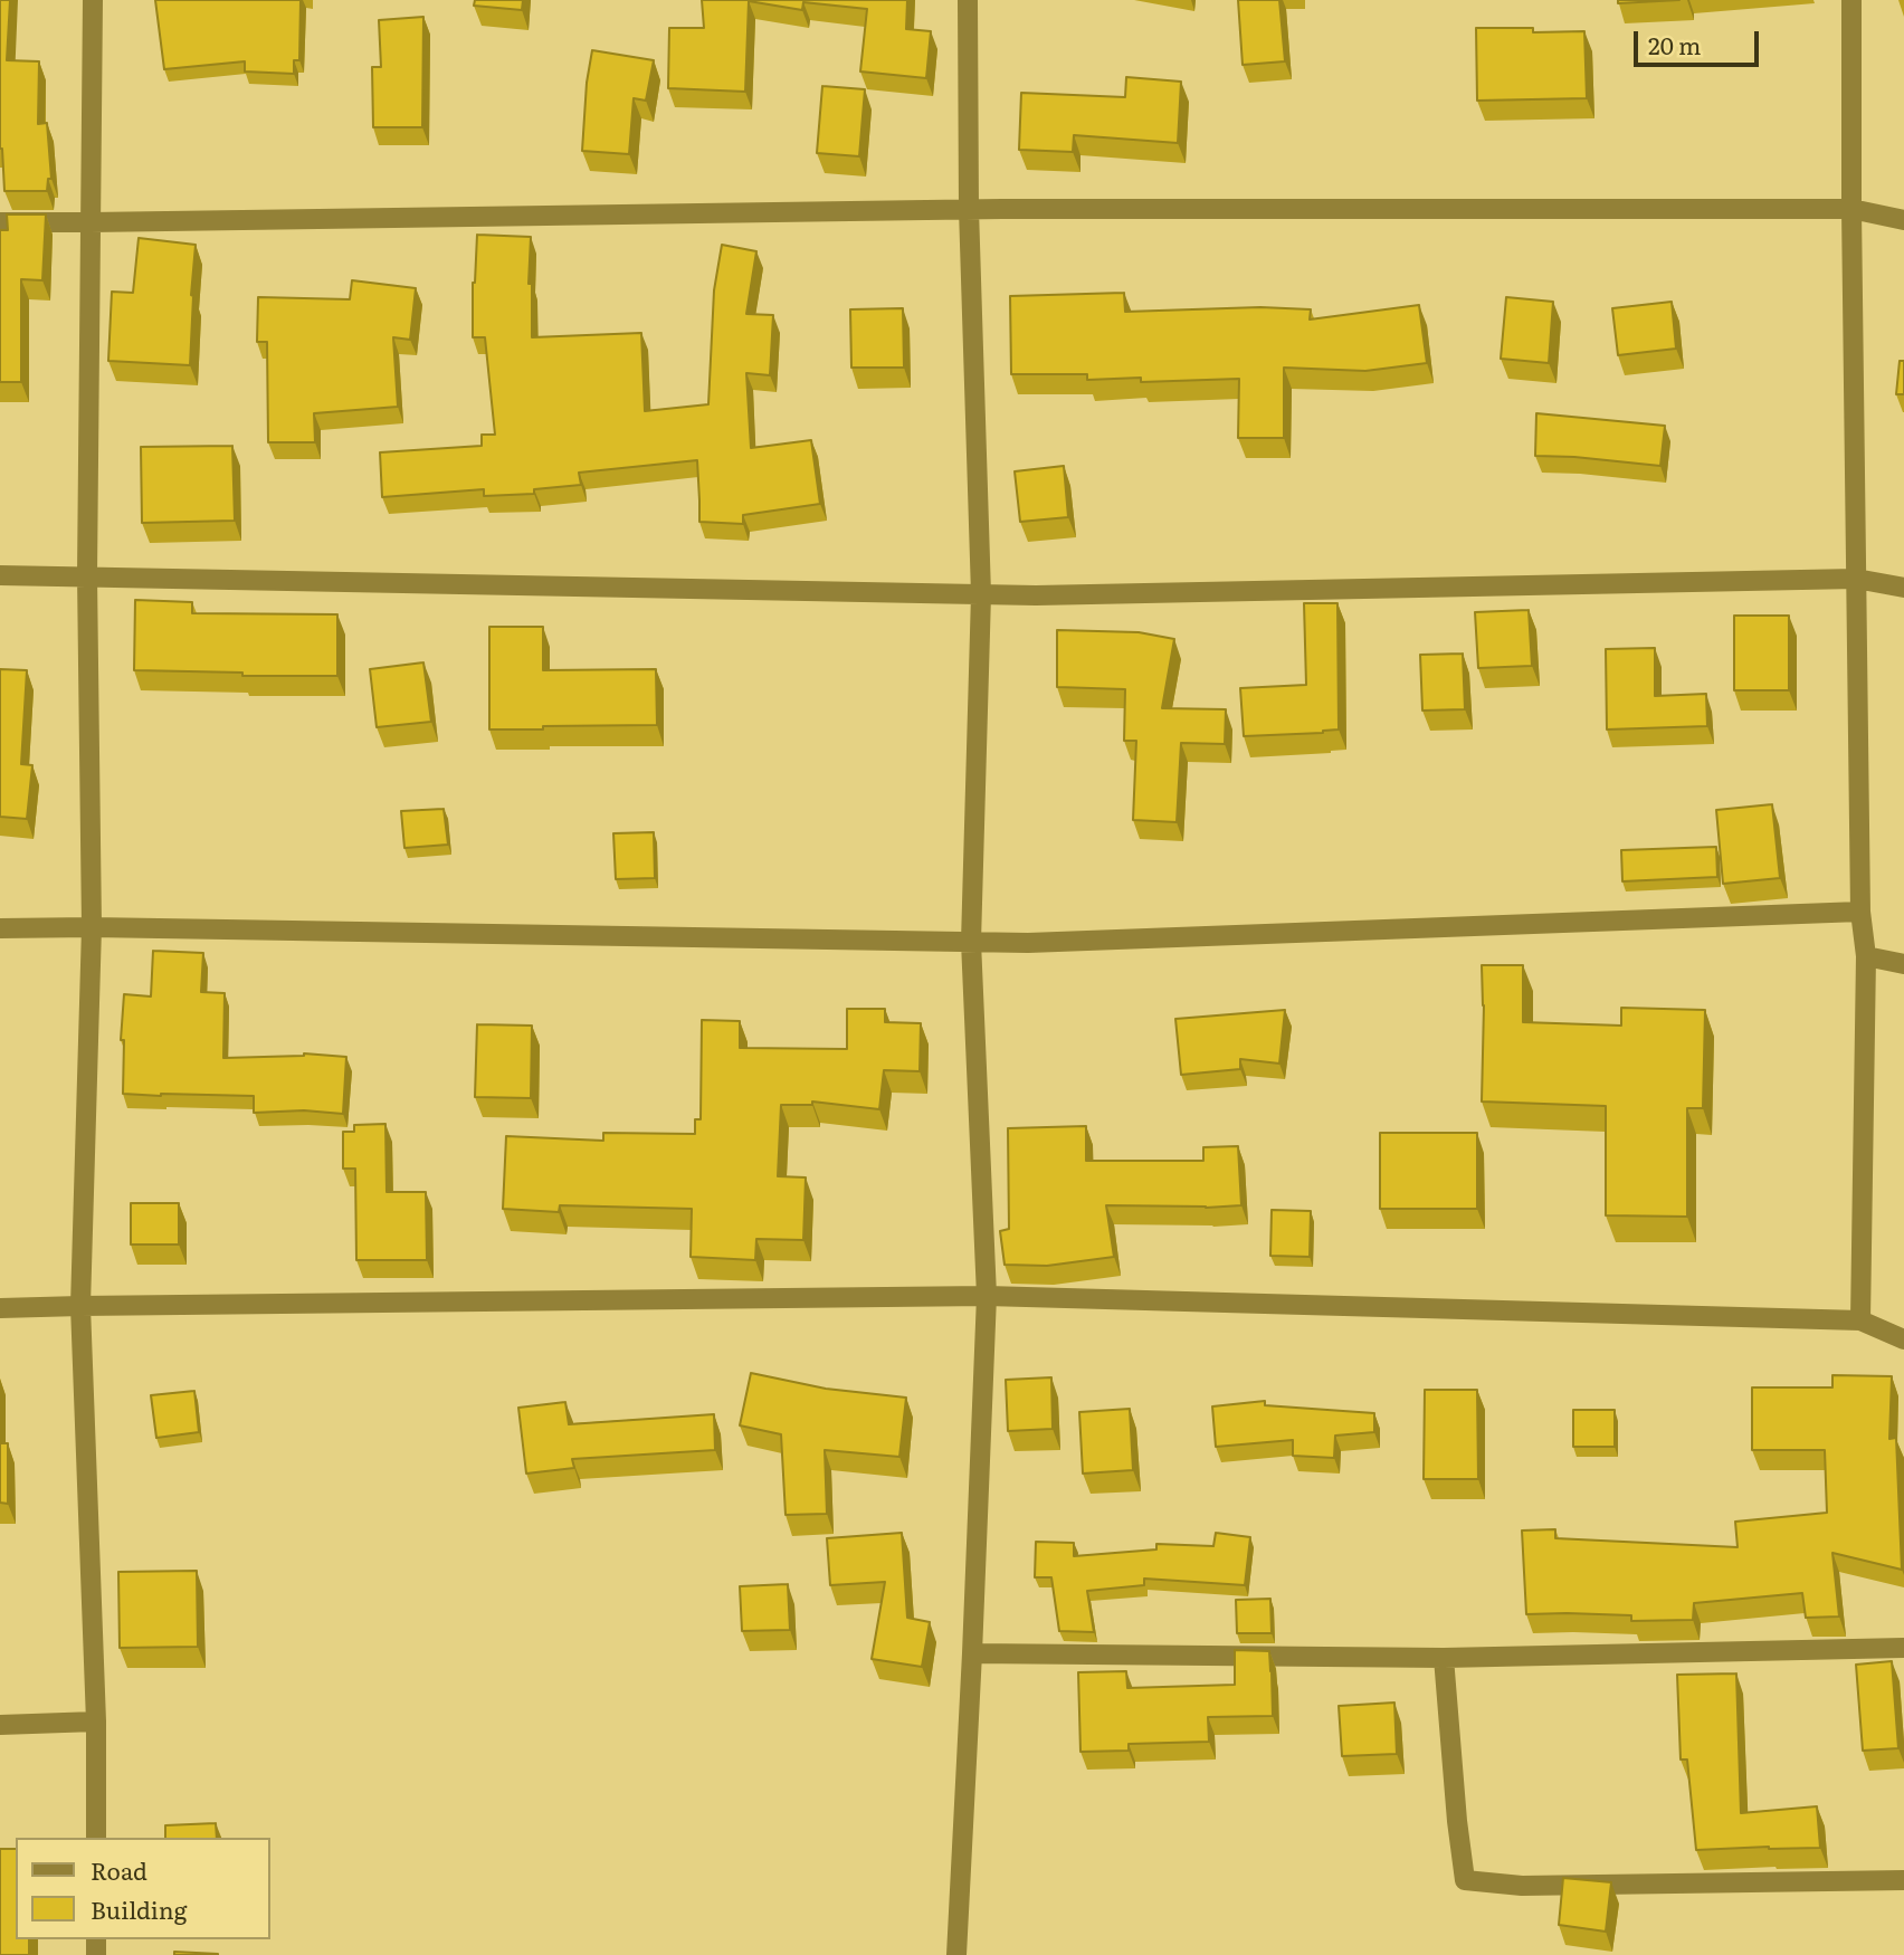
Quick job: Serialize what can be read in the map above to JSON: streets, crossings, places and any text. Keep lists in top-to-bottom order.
{
  "legend": ["Road", "Building"],
  "scale_bar": "20 m"
}
